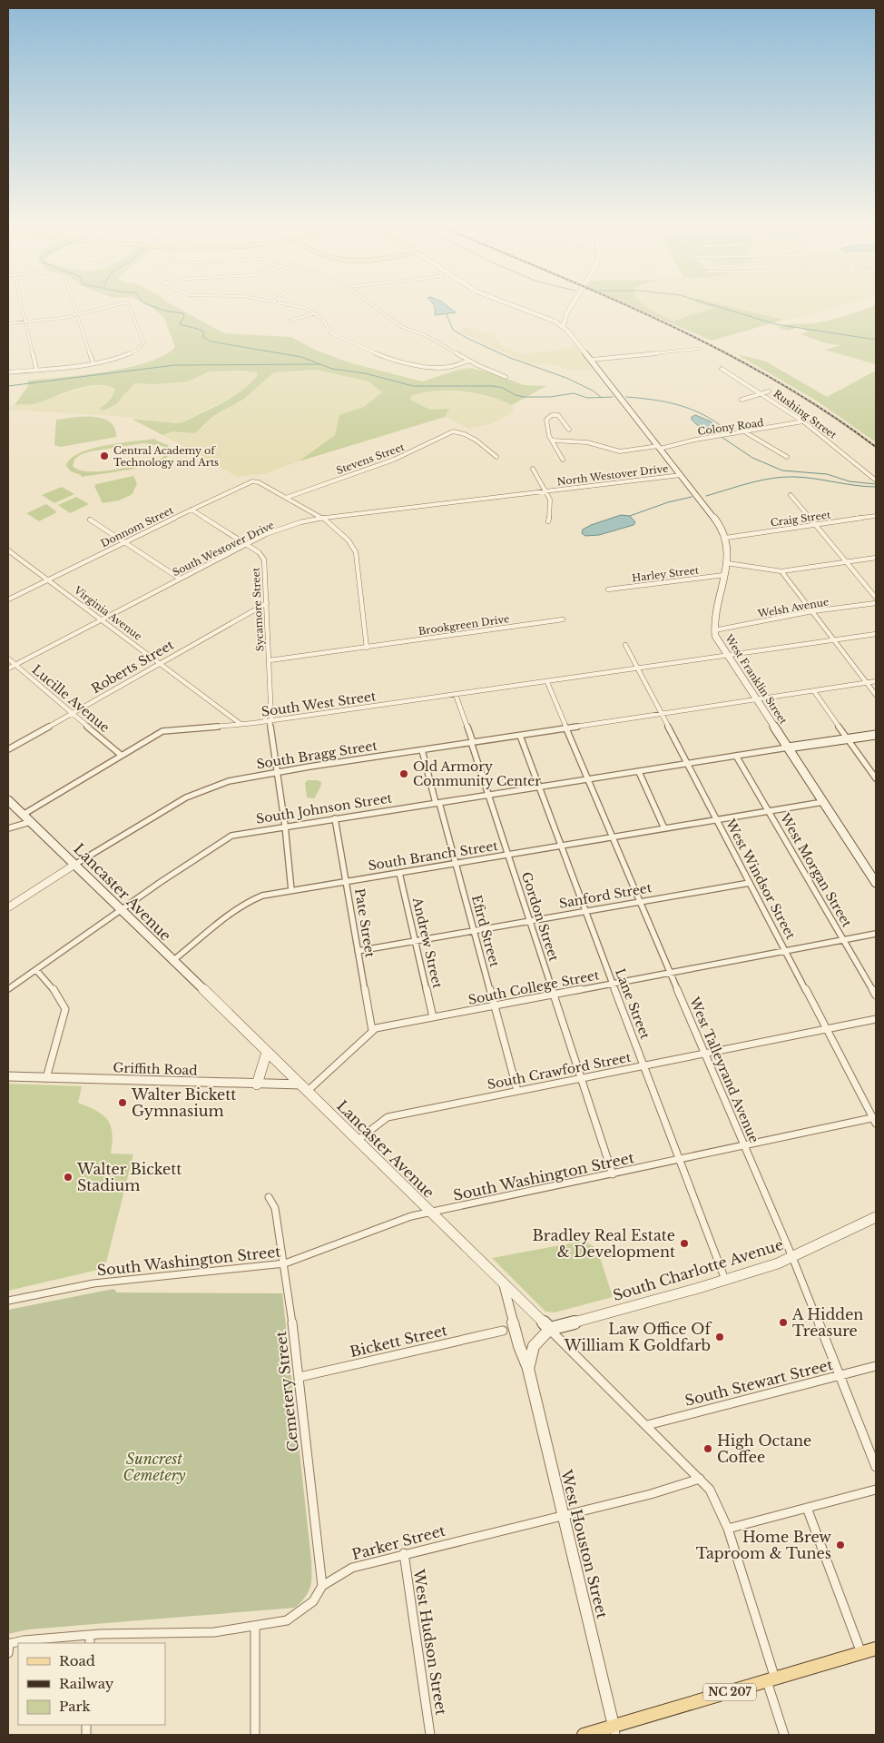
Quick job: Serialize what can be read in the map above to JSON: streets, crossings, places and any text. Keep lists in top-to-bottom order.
{
  "streets": {
    "main road": [
      "West Franklin Street",
      "Lancaster Avenue",
      "South Charlotte Avenue",
      "NC 207"
    ],
    "street": [
      "Rushing Street",
      "Colony Road",
      "Stevens Street",
      "North Westover Drive",
      "Craig Street",
      "Donnom Street",
      "South Westover Drive",
      "Harley Street",
      "Welsh Avenue",
      "Sycamore Street",
      "Virginia Avenue",
      "Brookgreen Drive",
      "Roberts Street",
      "Lucille Avenue",
      "South West Street",
      "South Bragg Street",
      "South Johnson Street",
      "South Branch Street",
      "West Morgan Street",
      "West Windsor Street",
      "Sanford Street",
      "Gordon Street",
      "Pate Street",
      "Efird Street",
      "Andrew Street",
      "South College Street",
      "Lane Street",
      "Griffith Road",
      "West Talleyrand Avenue",
      "South Crawford Street",
      "South Washington Street",
      "Bickett Street",
      "South Stewart Street",
      "Cemetery Street",
      "Parker Street",
      "West Houston Street",
      "West Hudson Street"
    ]
  },
  "crossings": [
    ["Rushing Street", "Colony Road"],
    ["Colony Road", "West Franklin Street"],
    ["Stevens Street", "Donnom Street"],
    ["North Westover Drive", "South Westover Drive"],
    ["North Westover Drive", "West Franklin Street"],
    ["Craig Street", "West Franklin Street"],
    ["Donnom Street", "South Westover Drive"],
    ["Donnom Street", "Sycamore Street"],
    ["Donnom Street", "Virginia Avenue"],
    ["Donnom Street", "Brookgreen Drive"],
    ["South Westover Drive", "Sycamore Street"],
    ["South Westover Drive", "Virginia Avenue"],
    ["South Westover Drive", "Lucille Avenue"],
    ["Harley Street", "West Franklin Street"],
    ["Welsh Avenue", "West Franklin Street"],
    ["Sycamore Street", "Brookgreen Drive"],
    ["Sycamore Street", "Roberts Street"],
    ["Sycamore Street", "South West Street"],
    ["Sycamore Street", "South Bragg Street"],
    ["Sycamore Street", "South Johnson Street"],
    ["Sycamore Street", "South Branch Street"],
    ["Virginia Avenue", "Roberts Street"],
    ["Virginia Avenue", "South West Street"],
    ["Roberts Street", "Lucille Avenue"],
    ["West Franklin Street", "South West Street"],
    ["West Franklin Street", "South Bragg Street"],
    ["West Franklin Street", "South Johnson Street"],
    ["West Franklin Street", "South Branch Street"],
    ["Lucille Avenue", "South West Street"],
    ["South West Street", "West Windsor Street"],
    ["South West Street", "Lancaster Avenue"],
    ["South West Street", "Gordon Street"],
    ["South West Street", "West Talleyrand Avenue"],
    ["South Bragg Street", "West Windsor Street"],
    ["South Bragg Street", "Lancaster Avenue"],
    ["South Bragg Street", "Gordon Street"],
    ["South Bragg Street", "Efird Street"],
    ["South Bragg Street", "Lane Street"],
    ["South Bragg Street", "West Talleyrand Avenue"],
    ["South Johnson Street", "West Morgan Street"],
    ["South Johnson Street", "West Windsor Street"],
    ["South Johnson Street", "Lancaster Avenue"],
    ["South Johnson Street", "Gordon Street"],
    ["South Johnson Street", "Pate Street"],
    ["South Johnson Street", "Efird Street"],
    ["South Johnson Street", "Lane Street"],
    ["South Johnson Street", "West Talleyrand Avenue"],
    ["South Branch Street", "West Morgan Street"],
    ["South Branch Street", "West Windsor Street"],
    ["South Branch Street", "Lancaster Avenue"],
    ["South Branch Street", "Gordon Street"],
    ["South Branch Street", "Pate Street"],
    ["South Branch Street", "Efird Street"],
    ["South Branch Street", "Andrew Street"],
    ["South Branch Street", "Lane Street"],
    ["South Branch Street", "West Talleyrand Avenue"],
    ["West Morgan Street", "South College Street"],
    ["West Windsor Street", "Sanford Street"],
    ["West Windsor Street", "South College Street"],
    ["West Windsor Street", "South Crawford Street"],
    ["West Windsor Street", "South Washington Street"],
    ["Lancaster Avenue", "South College Street"],
    ["Lancaster Avenue", "Griffith Road"],
    ["Lancaster Avenue", "South Crawford Street"],
    ["Lancaster Avenue", "South Washington Street"],
    ["Lancaster Avenue", "South Charlotte Avenue"],
    ["Lancaster Avenue", "South Stewart Street"],
    ["Lancaster Avenue", "Parker Street"],
    ["Lancaster Avenue", "West Houston Street"],
    ["Lancaster Avenue", "NC 207"],
    ["Sanford Street", "Gordon Street"],
    ["Sanford Street", "Pate Street"],
    ["Sanford Street", "Efird Street"],
    ["Sanford Street", "Andrew Street"],
    ["Sanford Street", "Lane Street"],
    ["Sanford Street", "West Talleyrand Avenue"],
    ["Gordon Street", "South College Street"],
    ["Gordon Street", "South Crawford Street"],
    ["Gordon Street", "South Washington Street"],
    ["Pate Street", "South College Street"],
    ["Efird Street", "South College Street"],
    ["Efird Street", "South Crawford Street"],
    ["Andrew Street", "South College Street"],
    ["South College Street", "Lane Street"],
    ["South College Street", "Griffith Road"],
    ["South College Street", "West Talleyrand Avenue"],
    ["Lane Street", "South Crawford Street"],
    ["Lane Street", "South Washington Street"],
    ["Lane Street", "South Charlotte Avenue"],
    ["West Talleyrand Avenue", "South Crawford Street"],
    ["West Talleyrand Avenue", "South Washington Street"],
    ["West Talleyrand Avenue", "South Charlotte Avenue"],
    ["West Talleyrand Avenue", "South Stewart Street"],
    ["South Washington Street", "Cemetery Street"],
    ["South Charlotte Avenue", "West Houston Street"],
    ["Bickett Street", "Cemetery Street"],
    ["Cemetery Street", "Parker Street"],
    ["Parker Street", "West Houston Street"],
    ["Parker Street", "West Hudson Street"],
    ["West Houston Street", "NC 207"]
  ],
  "parks": ["Suncrest Cemetery"],
  "places": [
    "Central Academy of Technology and Arts",
    "Old Armory Community Center",
    "Walter Bickett Gymnasium",
    "Walter Bickett Stadium",
    "Bradley Real Estate & Development",
    "A Hidden Treasure",
    "Law Office Of William K Goldfarb",
    "High Octane Coffee",
    "Home Brew Taproom & Tunes"
  ],
  "legend": ["Road", "Railway", "Park"]
}
